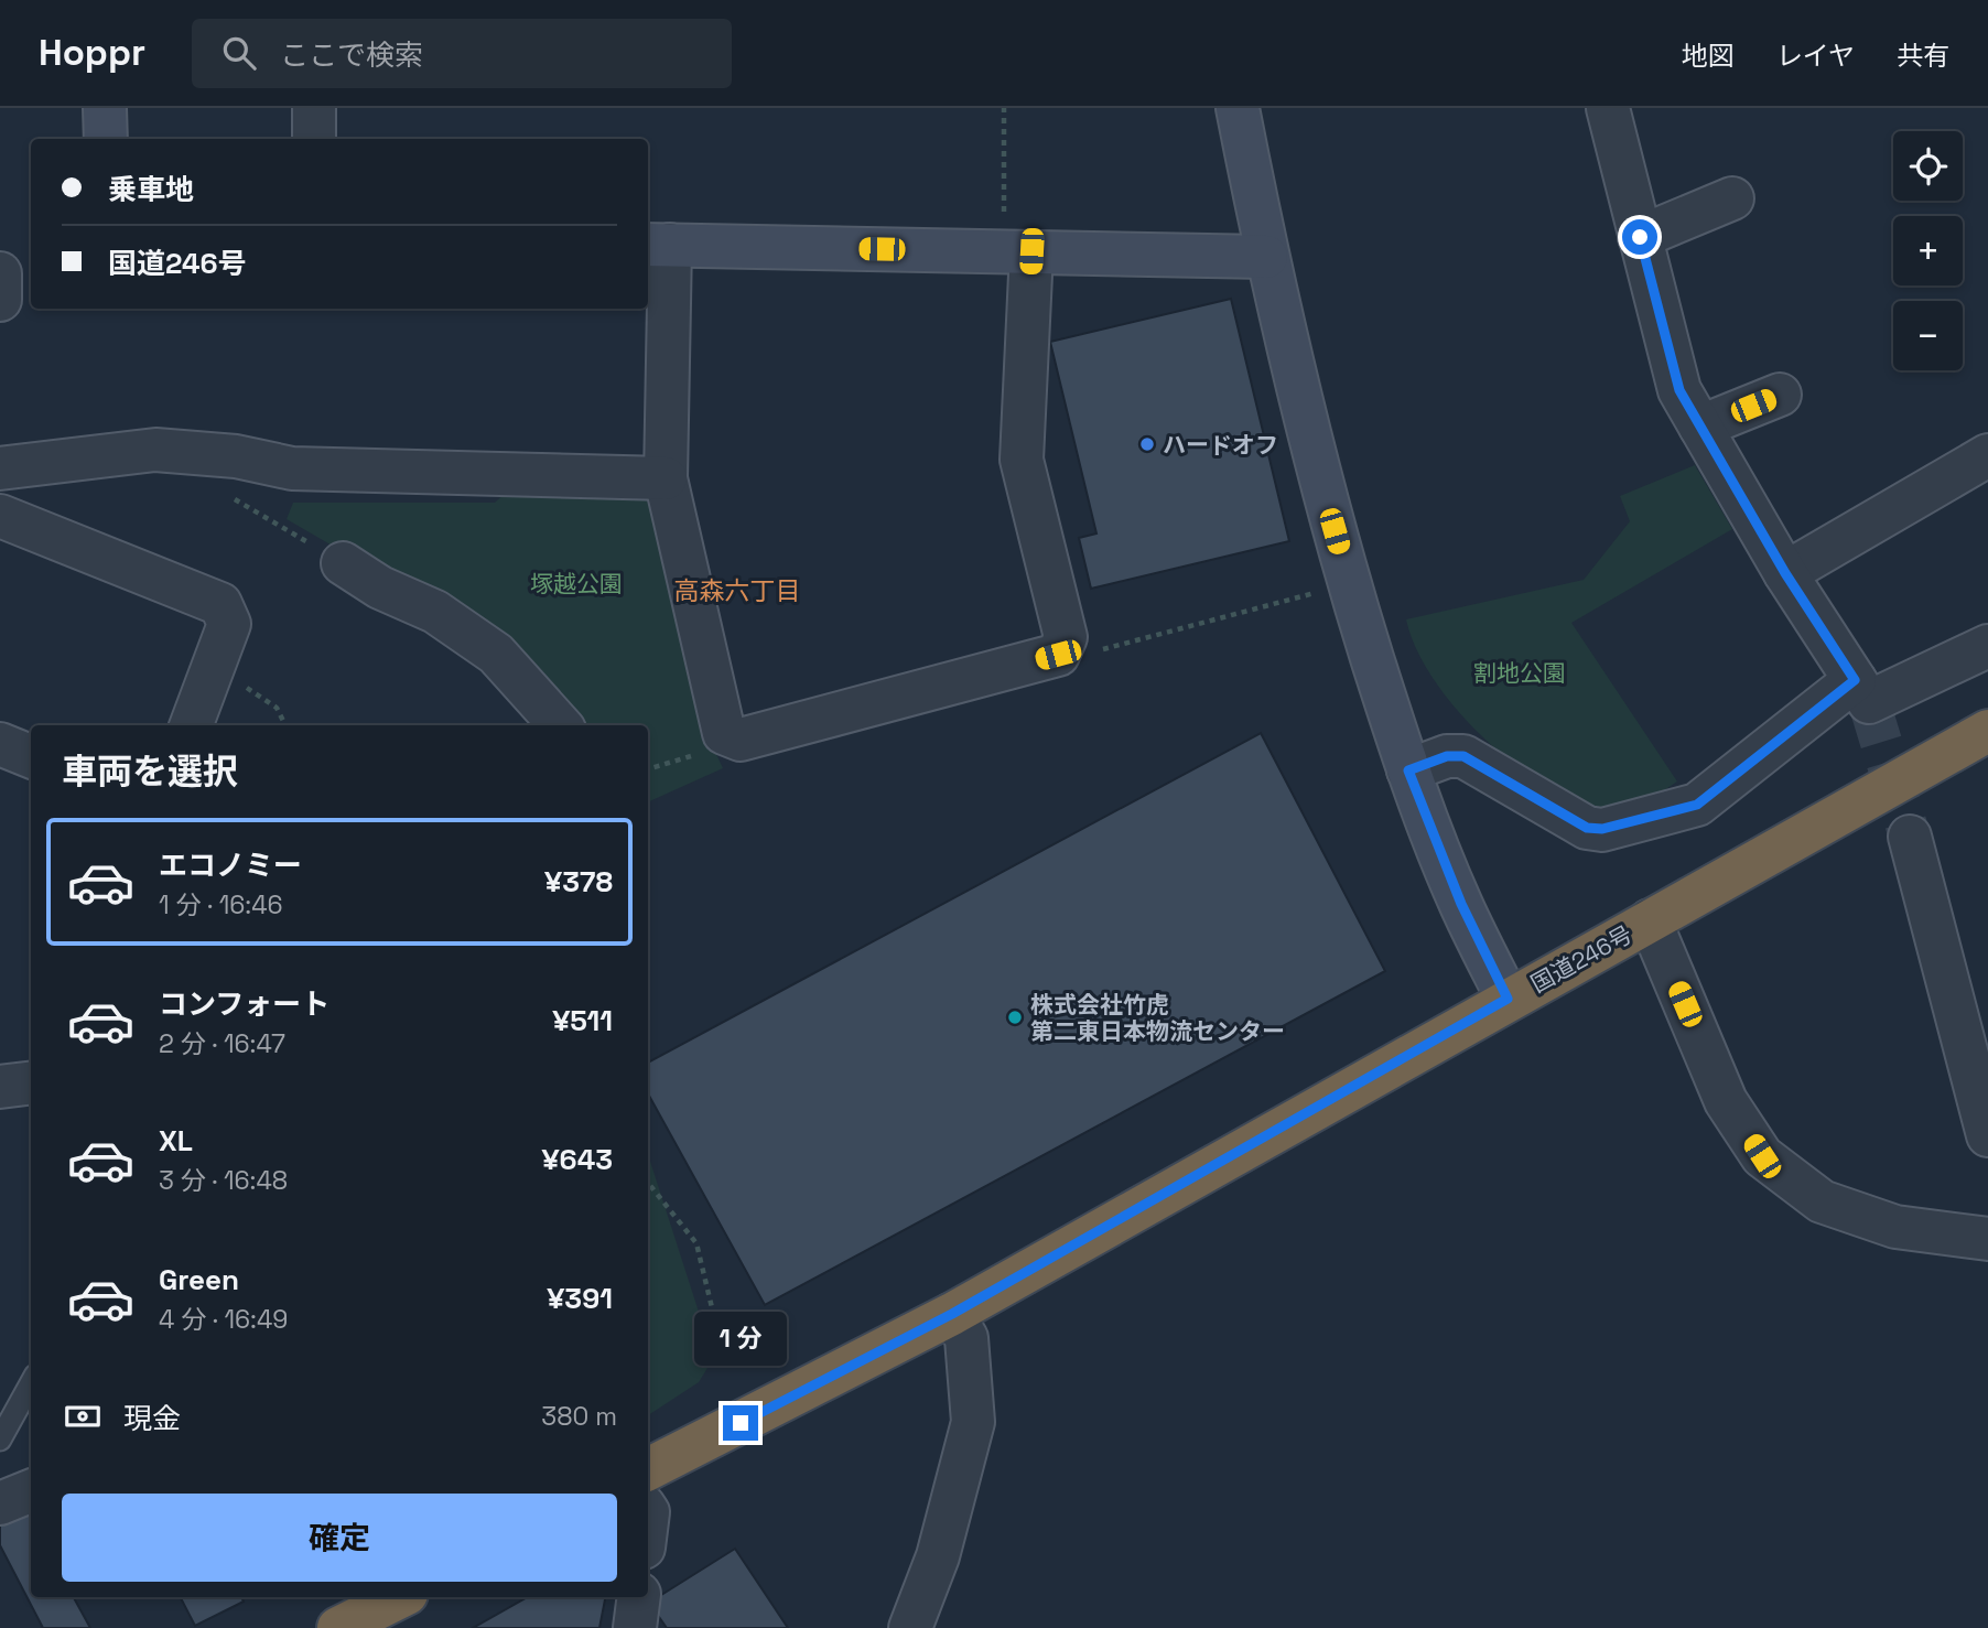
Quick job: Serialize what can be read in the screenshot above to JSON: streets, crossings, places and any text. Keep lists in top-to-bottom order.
{
  "streets": {
    "highway": ["国道246号"]
  },
  "districts": ["高森六丁目"],
  "parks": ["塚越公園", "割地公園"],
  "places": ["ハードオフ", "株式会社竹虎 第二東日本物流センター"],
  "page": {
    "header": "Hoppr",
    "search": "ここで検索",
    "nav": ["地図", "レイヤ", "共有"],
    "map_buttons": ["+", "−"],
    "banner": ["乗車地", "国道246号"],
    "heading": "車両を選択",
    "list": [
      {
        "name": "エコノミー",
        "note": "1 分 · 16:46",
        "value": "¥378"
      },
      {
        "name": "コンフォート",
        "note": "2 分 · 16:47",
        "value": "¥511"
      },
      {
        "name": "XL",
        "note": "3 分 · 16:48",
        "value": "¥643"
      },
      {
        "name": "Green",
        "note": "4 分 · 16:49",
        "value": "¥391"
      }
    ],
    "bubble": "1 分",
    "pay": ["現金", "380 m"],
    "buttons": "確定"
  }
}
